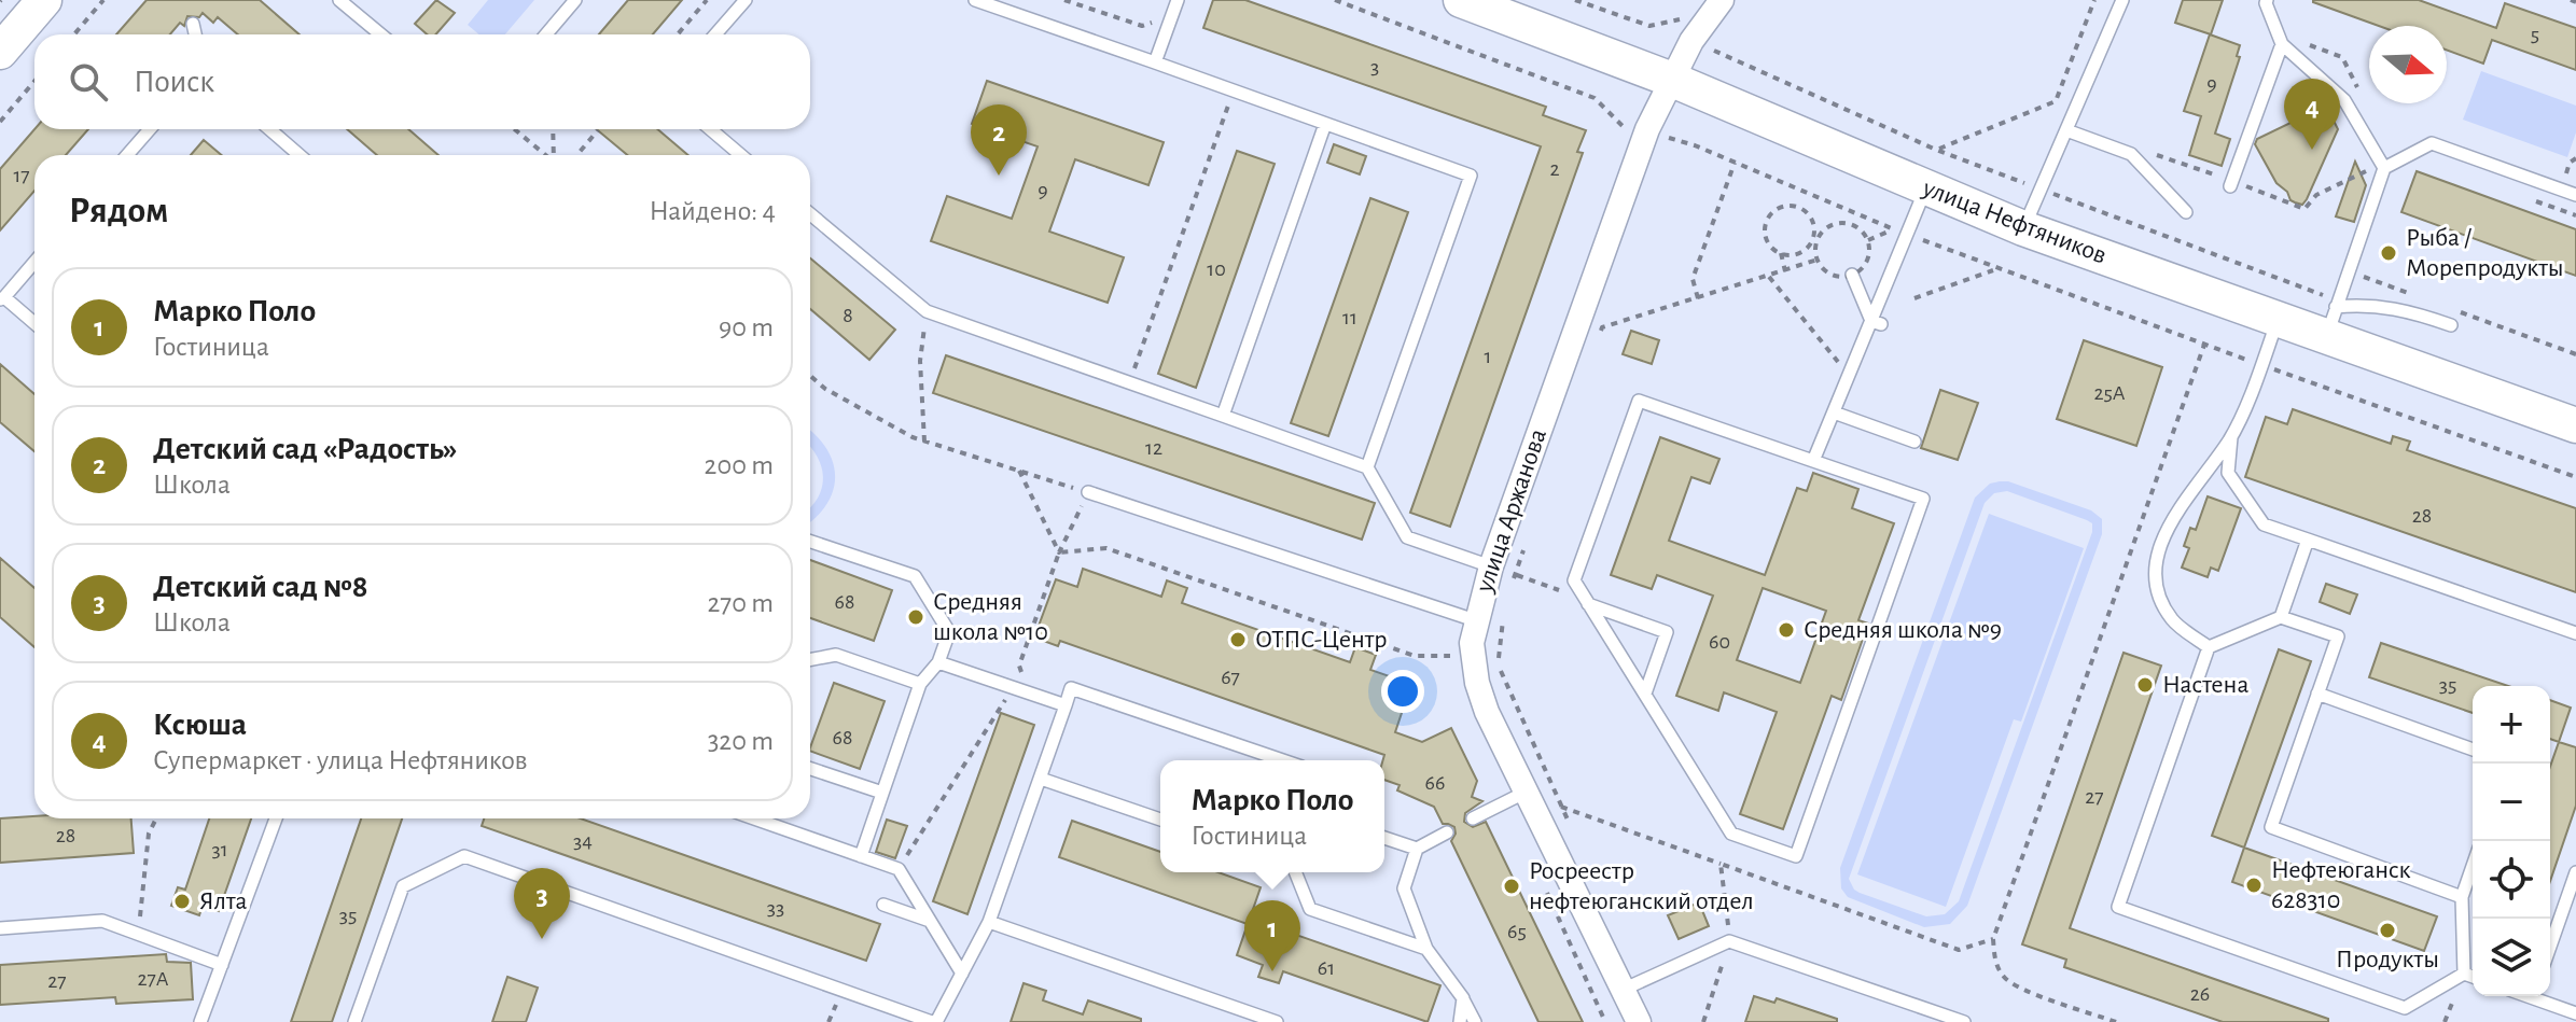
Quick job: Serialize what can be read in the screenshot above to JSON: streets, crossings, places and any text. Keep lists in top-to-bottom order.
{
  "streets": {
    "main road": ["улица Нефтяников"],
    "street": ["улица Аржанова"]
  },
  "crossings": [
    ["улица Нефтяников", "улица Аржанова"]
  ],
  "places": [
    "Рыба / Морепродукты",
    "Средняя школа №10",
    "Средняя школа №9",
    "ОТПС-Центр",
    "Настена",
    "Нефтеюганск 628310",
    "Росреестр нефтеюганский отдел",
    "Ялта",
    "Продукты"
  ],
  "house_numbers": [
    "5",
    "3",
    "9",
    "2",
    "17",
    "9",
    "10",
    "8",
    "11",
    "1",
    "25А",
    "12",
    "28",
    "68",
    "60",
    "67",
    "35",
    "68",
    "66",
    "27",
    "28",
    "34",
    "31",
    "33",
    "35",
    "65",
    "61",
    "27А",
    "27",
    "26"
  ],
  "north": "right",
  "page": {
    "search": "Поиск",
    "pins": [
      "4",
      "2",
      "3",
      "1"
    ],
    "heading": ["Рядом", "Найдено: 4"],
    "list": [
      {
        "mark": "1",
        "name": "Марко Поло",
        "note": "Гостиница",
        "value": "90 m"
      },
      {
        "mark": "2",
        "name": "Детский сад «Радость»",
        "note": "Школа",
        "value": "200 m"
      },
      {
        "mark": "3",
        "name": "Детский сад №8",
        "note": "Школа",
        "value": "270 m"
      },
      {
        "mark": "4",
        "name": "Ксюша",
        "note": "Супермаркет · улица Нефтяников",
        "value": "320 m"
      }
    ],
    "map_buttons": ["+", "−"],
    "popup": ["Марко Поло", "Гостиница"]
  }
}
